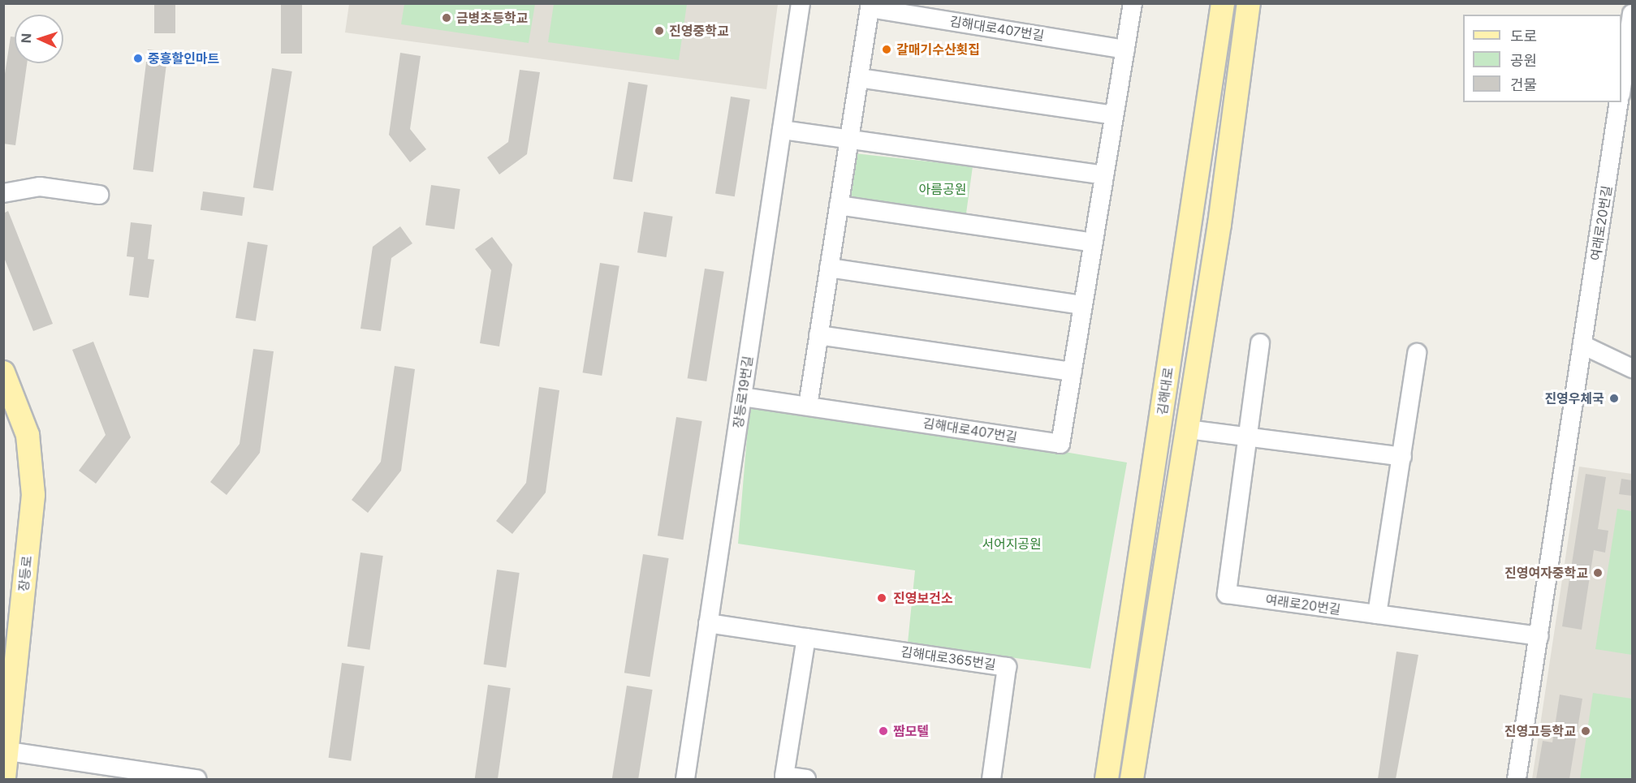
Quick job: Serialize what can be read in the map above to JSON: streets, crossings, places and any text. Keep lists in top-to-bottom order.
{
  "streets": {
    "main road": ["김해대로", "장등로"],
    "street": [
      "김해대로407번길",
      "여래로20번길",
      "장등로19번길",
      "김해대로365번길"
    ]
  },
  "crossings": [
    ["김해대로407번길", "장등로19번길"],
    ["장등로19번길", "김해대로365번길"]
  ],
  "parks": ["아름공원", "서어지공원"],
  "places": [
    "금병초등학교",
    "진영중학교",
    "갈매기수산횟집",
    "중흥할인마트",
    "진영우체국",
    "진영여자중학교",
    "진영보건소",
    "짬모텔",
    "진영고등학교"
  ],
  "legend": ["도로", "공원", "건물"],
  "north": "left"
}
